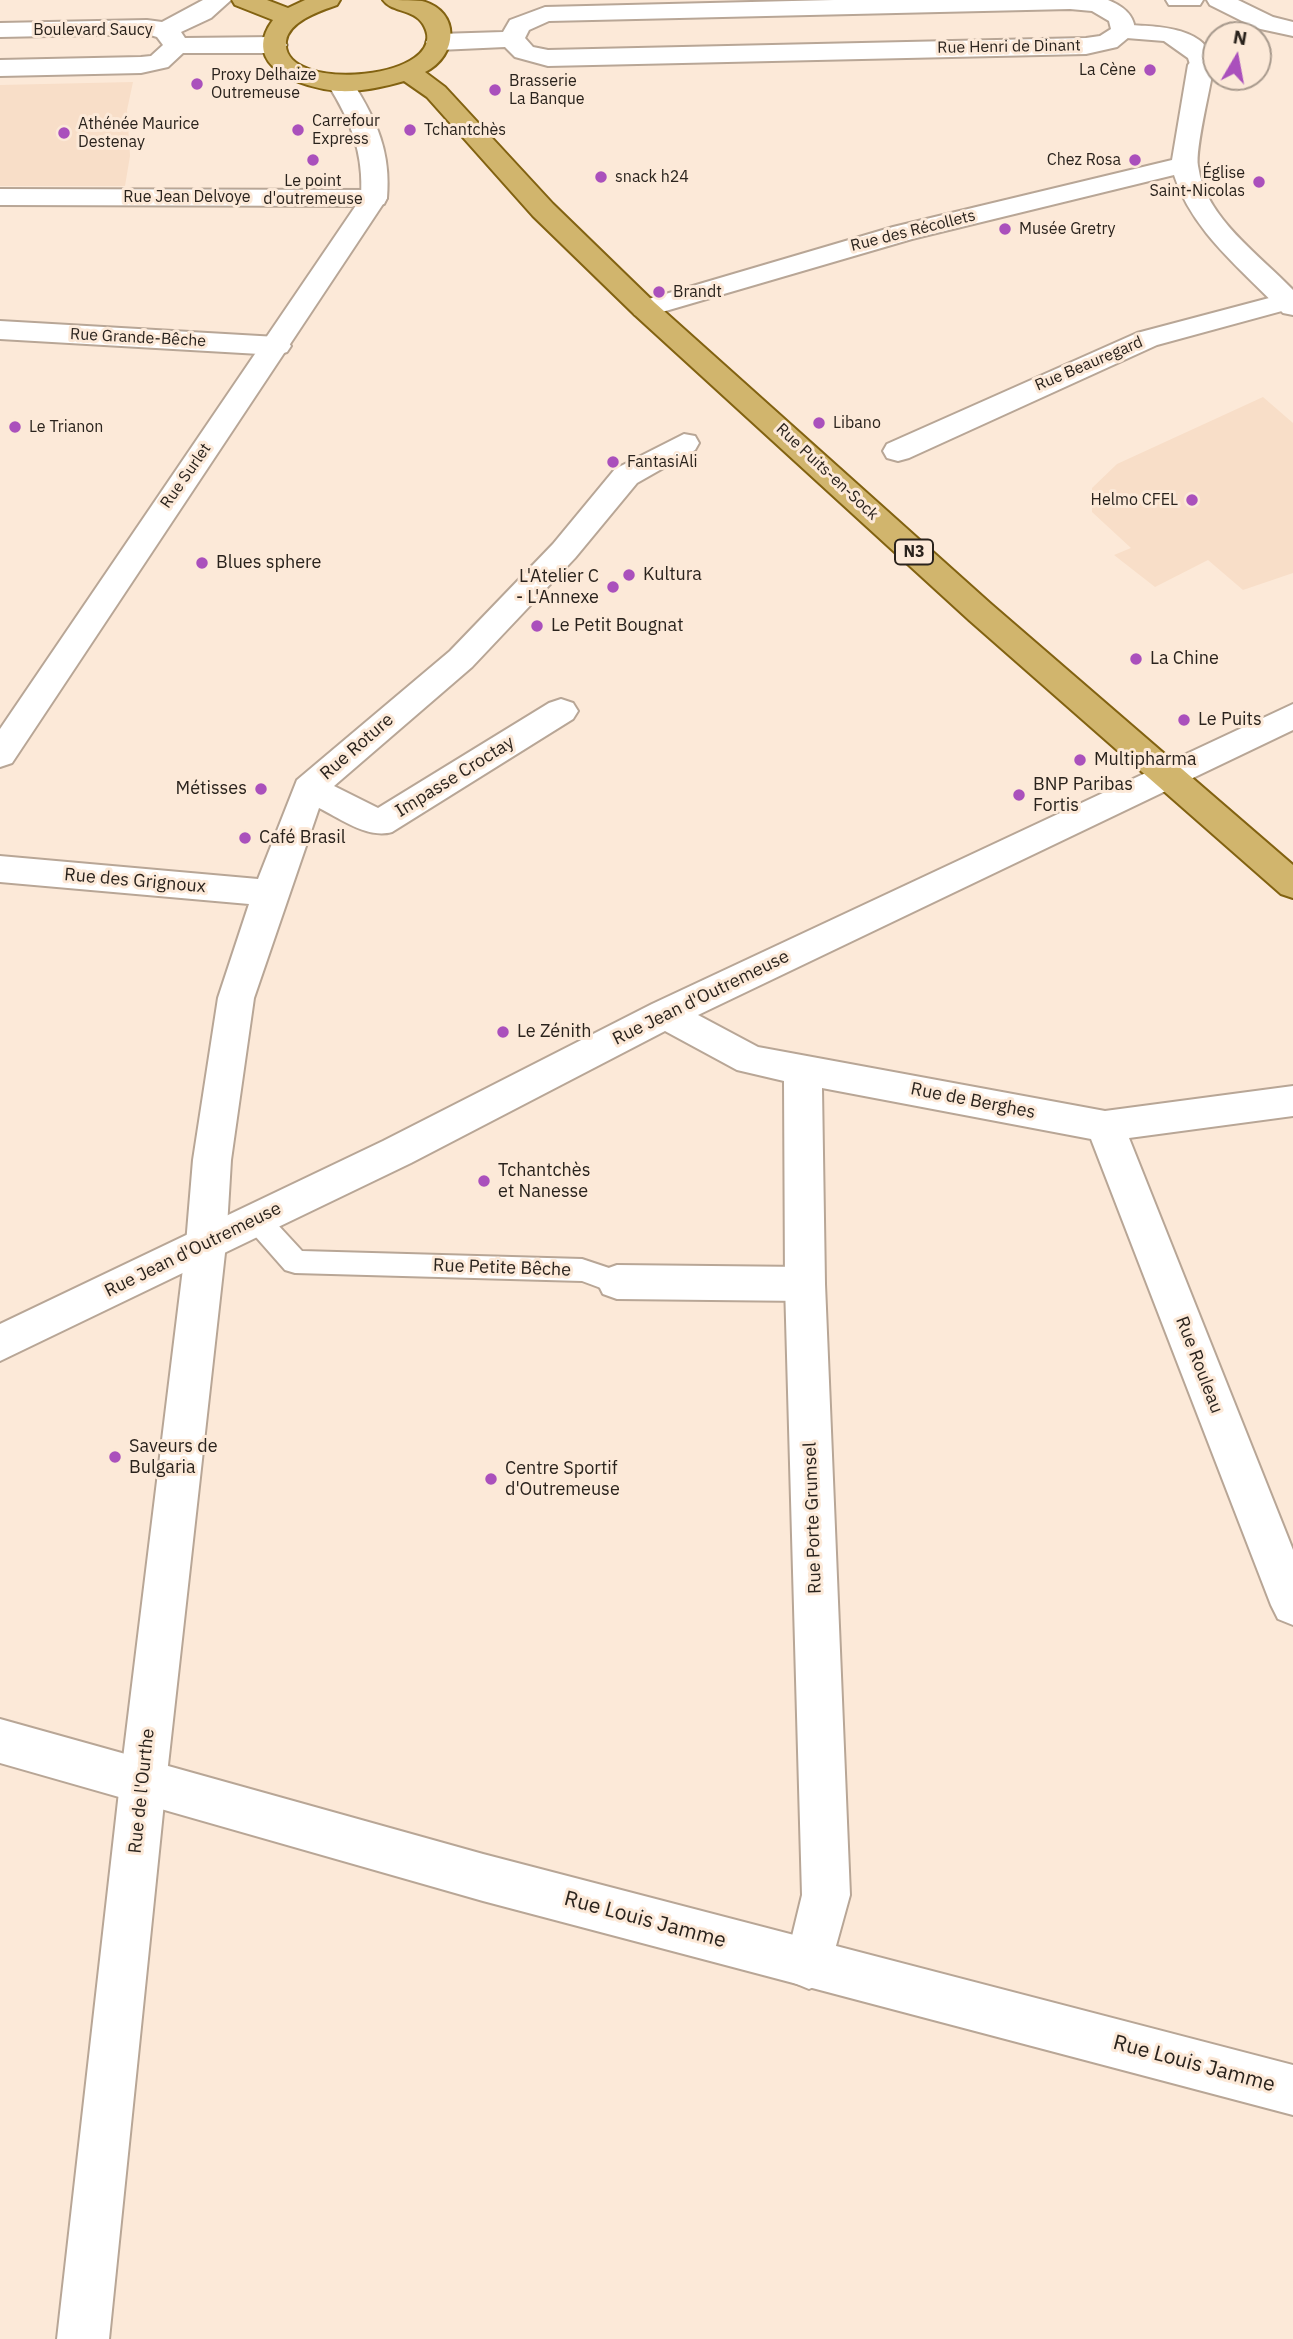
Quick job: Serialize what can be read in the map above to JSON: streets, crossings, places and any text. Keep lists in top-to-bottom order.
{
  "streets": {
    "main road": ["Rue Puits-en-Sock", "N3"],
    "street": [
      "Boulevard Saucy",
      "Rue Henri de Dinant",
      "Rue Jean Delvoye",
      "Rue des Récollets",
      "Rue Grande-Bêche",
      "Rue Beauregard",
      "Rue Surlet",
      "Rue Roture",
      "Impasse Croctay",
      "Rue des Grignoux",
      "Rue Jean d'Outremeuse",
      "Rue de Berghes",
      "Rue Petite Bêche",
      "Rue Rouleau",
      "Rue Porte Grumsel",
      "Rue de l'Ourthe",
      "Rue Louis Jamme"
    ]
  },
  "crossings": [
    ["Rue Jean Delvoye", "Rue Surlet"],
    ["Rue des Récollets", "Rue Puits-en-Sock"],
    ["Rue Grande-Bêche", "Rue Surlet"],
    ["Rue Puits-en-Sock", "Rue Jean d'Outremeuse"],
    ["Rue Roture", "Impasse Croctay"],
    ["Rue Roture", "Rue des Grignoux"],
    ["Rue Roture", "Rue Jean d'Outremeuse"],
    ["Rue Roture", "Rue de l'Ourthe"],
    ["Rue Jean d'Outremeuse", "Rue de Berghes"],
    ["Rue Jean d'Outremeuse", "Rue Petite Bêche"],
    ["Rue Jean d'Outremeuse", "Rue de l'Ourthe"],
    ["Rue de Berghes", "Rue Rouleau"],
    ["Rue de Berghes", "Rue Porte Grumsel"],
    ["Rue Petite Bêche", "Rue Porte Grumsel"],
    ["Rue Porte Grumsel", "Rue Louis Jamme"],
    ["Rue de l'Ourthe", "Rue Louis Jamme"]
  ],
  "places": [
    "La Cène",
    "Proxy Delhaize Outremeuse",
    "Brasserie La Banque",
    "Carrefour Express",
    "Tchantchès",
    "Athénée Maurice Destenay",
    "Le point d'outremeuse",
    "Chez Rosa",
    "snack h24",
    "Église Saint-Nicolas",
    "Musée Gretry",
    "Brandt",
    "Libano",
    "Le Trianon",
    "FantasiAli",
    "Helmo CFEL",
    "Blues sphere",
    "Kultura",
    "L'Atelier C - L'Annexe",
    "Le Petit Bougnat",
    "La Chine",
    "Le Puits",
    "Multipharma",
    "Métisses",
    "BNP Paribas Fortis",
    "Café Brasil",
    "Le Zénith",
    "Tchantchès et Nanesse",
    "Saveurs de Bulgaria",
    "Centre Sportif d'Outremeuse"
  ],
  "north": "top"
}
